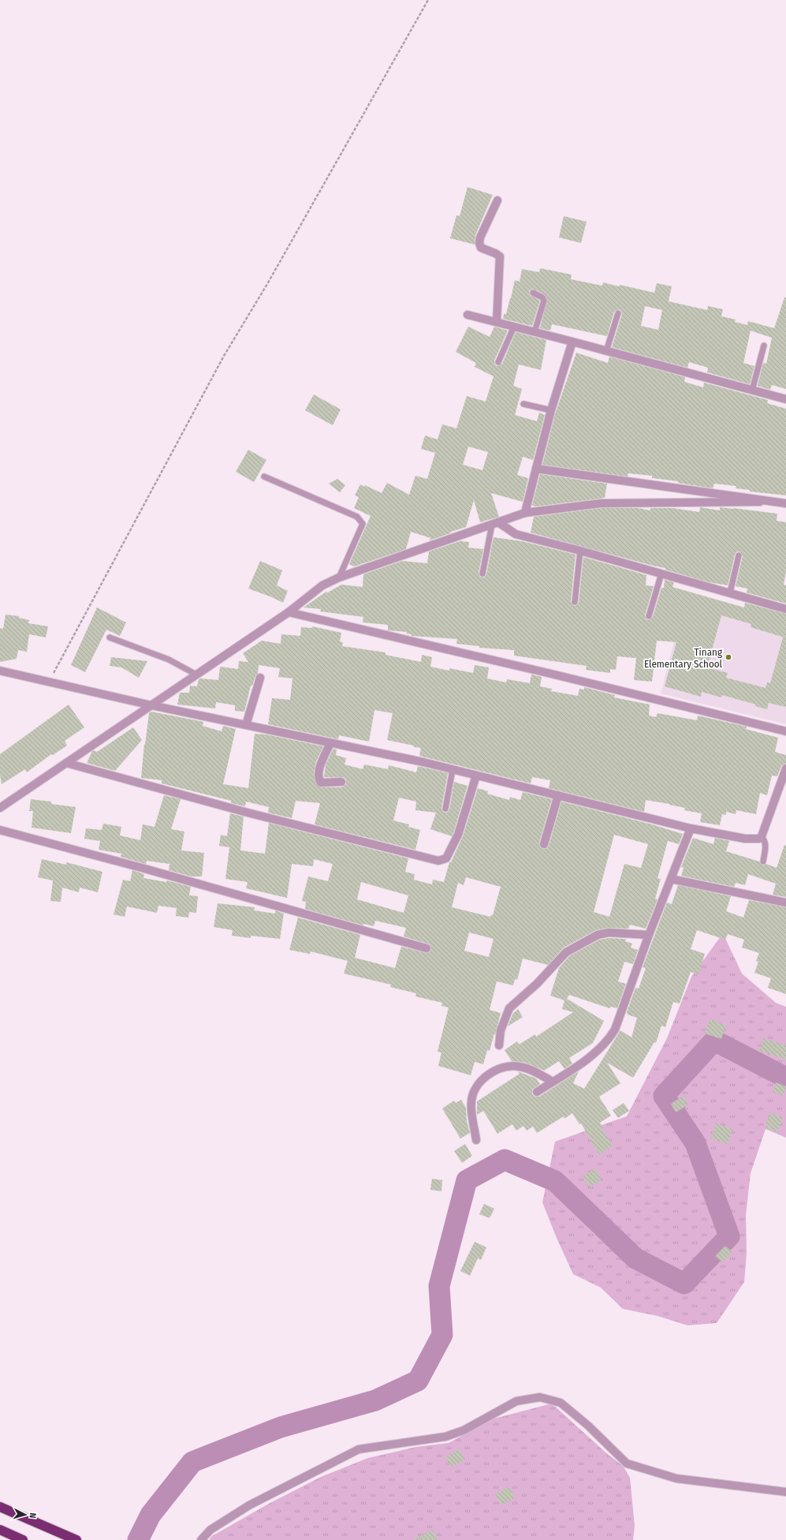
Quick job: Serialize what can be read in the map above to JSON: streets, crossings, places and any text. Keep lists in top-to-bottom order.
{
  "places": ["Tinang Elementary School"],
  "north": "right"
}
